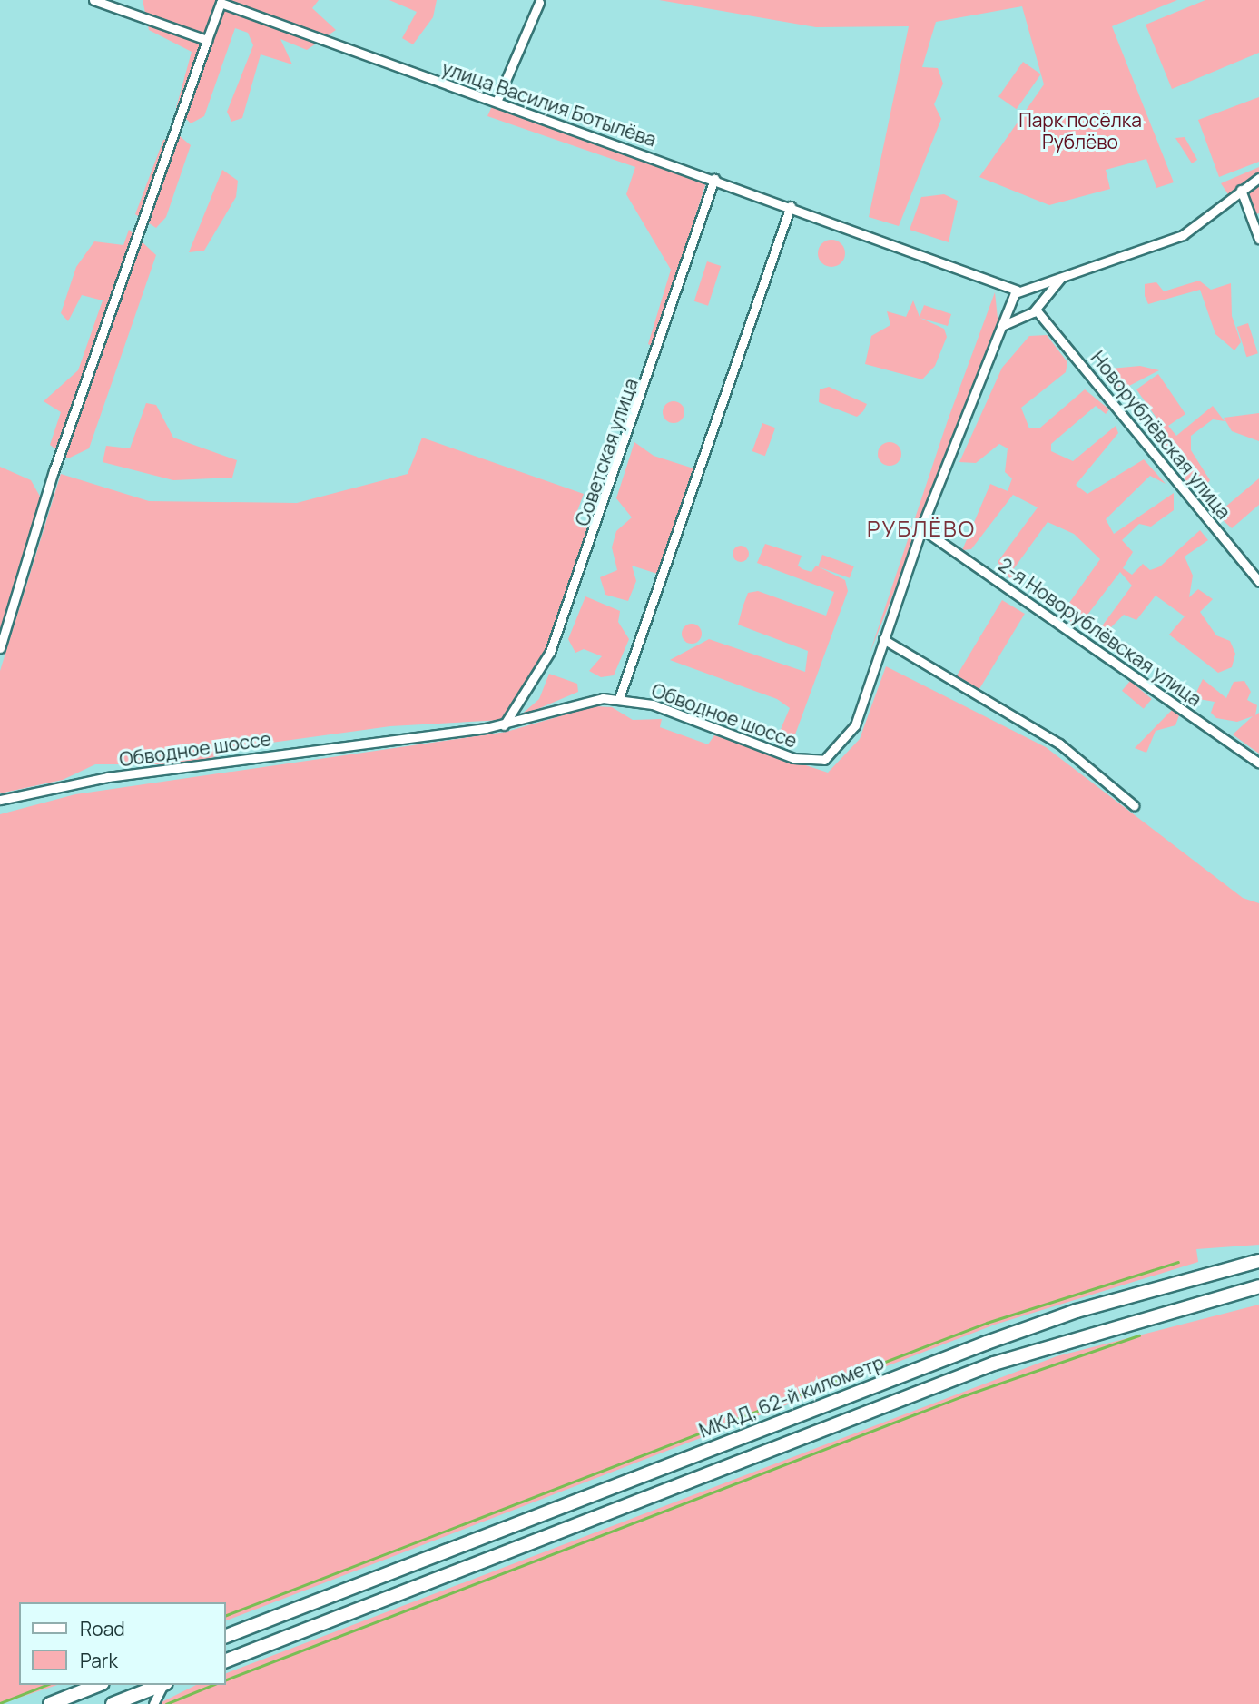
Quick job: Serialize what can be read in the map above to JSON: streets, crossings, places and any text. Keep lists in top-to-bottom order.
{
  "streets": {
    "highway": ["МКАД, 62-й километр"],
    "street": [
      "улица Василия Ботылёва",
      "Новорублёвская улица",
      "Советская улица",
      "2-я Новорублёвская улица",
      "Обводное шоссе"
    ]
  },
  "crossings": [
    ["улица Василия Ботылёва", "Новорублёвская улица"],
    ["улица Василия Ботылёва", "Советская улица"],
    ["улица Василия Ботылёва", "Обводное шоссе"],
    ["Новорублёвская улица", "Обводное шоссе"],
    ["Советская улица", "Обводное шоссе"],
    ["2-я Новорублёвская улица", "Обводное шоссе"]
  ],
  "districts": ["РУБЛЁВО"],
  "parks": ["Парк посёлка Рублёво"],
  "legend": ["Road", "Park"]
}
